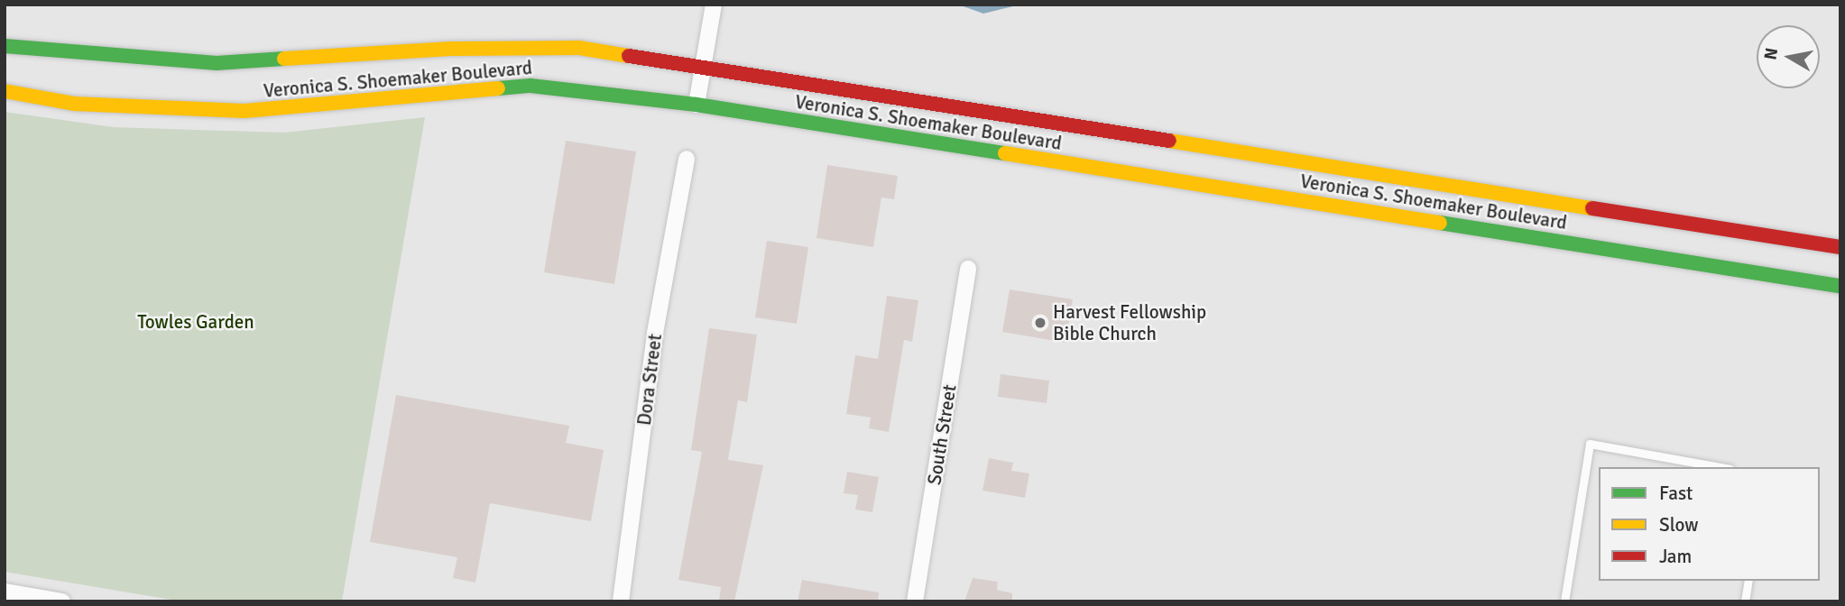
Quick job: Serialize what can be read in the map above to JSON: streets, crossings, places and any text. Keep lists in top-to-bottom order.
{
  "streets": {
    "street": ["Veronica S. Shoemaker Boulevard", "Dora Street", "South Street"]
  },
  "parks": ["Towles Garden"],
  "places": ["Harvest Fellowship Bible Church"],
  "legend": ["Fast", "Slow", "Jam"],
  "north": "left"
}
